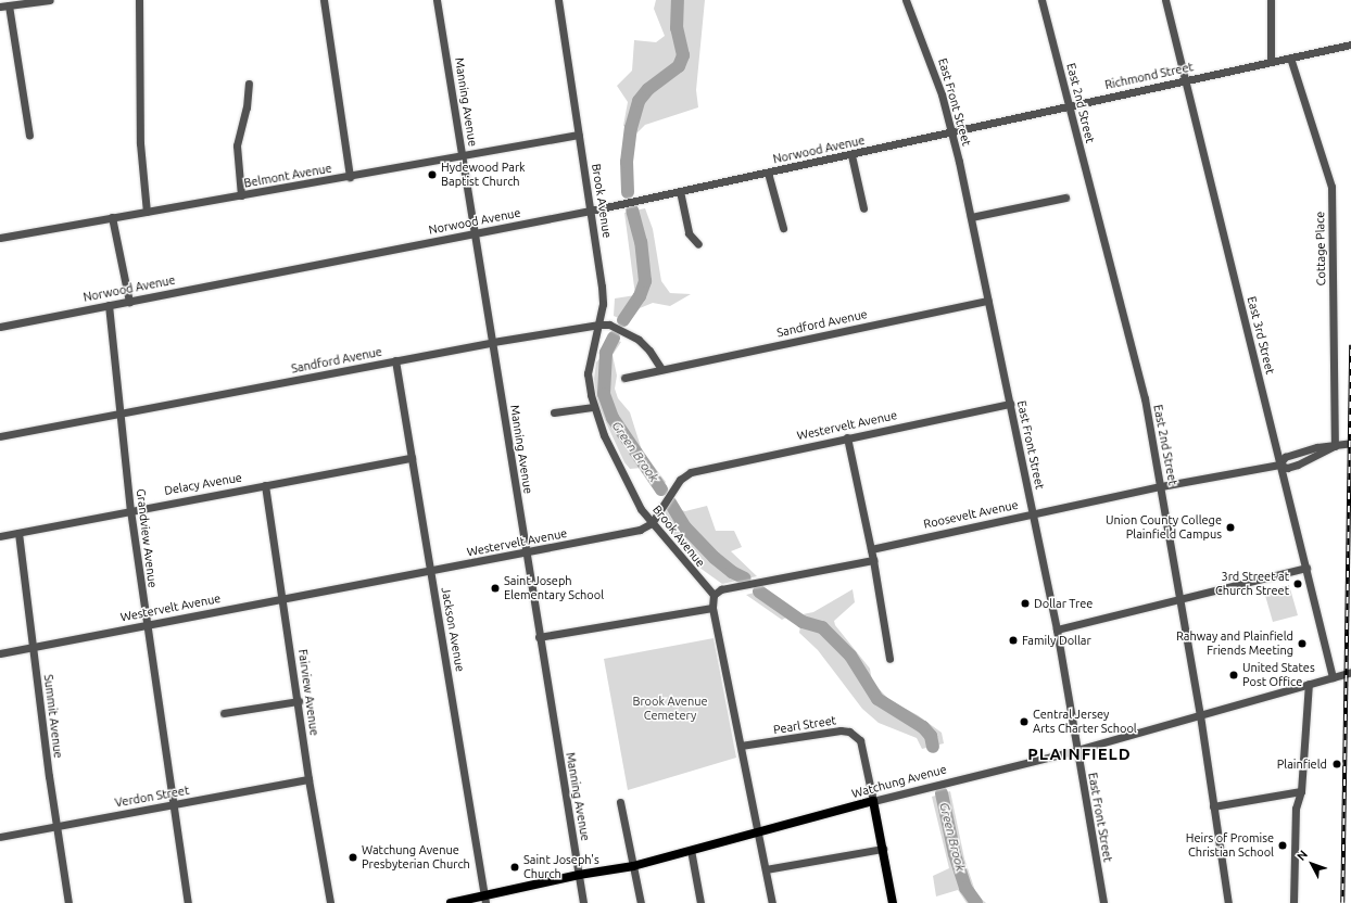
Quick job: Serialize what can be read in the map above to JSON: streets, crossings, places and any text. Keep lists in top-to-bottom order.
{
  "streets": {
    "main road": ["Pearl Street", "Watchung Avenue"],
    "street": [
      "Richmond Street",
      "Manning Avenue",
      "East Front Street",
      "East 2nd Street",
      "Norwood Avenue",
      "Belmont Avenue",
      "Brook Avenue",
      "Cottage Place",
      "Sandford Avenue",
      "East 3rd Street",
      "Westervelt Avenue",
      "Delacy Avenue",
      "Roosevelt Avenue",
      "Grandview Avenue",
      "Jackson Avenue",
      "Fairview Avenue",
      "Summit Avenue",
      "Verdon Street"
    ]
  },
  "crossings": [
    ["Richmond Street", "East Front Street"],
    ["Richmond Street", "East 2nd Street"],
    ["Richmond Street", "Norwood Avenue"],
    ["Richmond Street", "Cottage Place"],
    ["Richmond Street", "East 3rd Street"],
    ["Manning Avenue", "Norwood Avenue"],
    ["Manning Avenue", "Belmont Avenue"],
    ["Manning Avenue", "Sandford Avenue"],
    ["Manning Avenue", "Westervelt Avenue"],
    ["Manning Avenue", "Watchung Avenue"],
    ["East Front Street", "Norwood Avenue"],
    ["East Front Street", "Sandford Avenue"],
    ["East Front Street", "Westervelt Avenue"],
    ["East Front Street", "Roosevelt Avenue"],
    ["East Front Street", "Watchung Avenue"],
    ["East 2nd Street", "Roosevelt Avenue"],
    ["East 2nd Street", "Watchung Avenue"],
    ["Norwood Avenue", "Brook Avenue"],
    ["Norwood Avenue", "Grandview Avenue"],
    ["Belmont Avenue", "Brook Avenue"],
    ["Brook Avenue", "Sandford Avenue"],
    ["Brook Avenue", "Westervelt Avenue"],
    ["Cottage Place", "Roosevelt Avenue"],
    ["Sandford Avenue", "Grandview Avenue"],
    ["Sandford Avenue", "Jackson Avenue"],
    ["East 3rd Street", "Roosevelt Avenue"],
    ["East 3rd Street", "Watchung Avenue"],
    ["Westervelt Avenue", "Grandview Avenue"],
    ["Westervelt Avenue", "Jackson Avenue"],
    ["Westervelt Avenue", "Fairview Avenue"],
    ["Westervelt Avenue", "Summit Avenue"],
    ["Delacy Avenue", "Grandview Avenue"],
    ["Delacy Avenue", "Jackson Avenue"],
    ["Delacy Avenue", "Fairview Avenue"],
    ["Delacy Avenue", "Summit Avenue"],
    ["Grandview Avenue", "Verdon Street"],
    ["Jackson Avenue", "Watchung Avenue"],
    ["Fairview Avenue", "Verdon Street"],
    ["Summit Avenue", "Verdon Street"],
    ["Pearl Street", "Watchung Avenue"]
  ],
  "districts": ["PLAINFIELD"],
  "water": ["Green Brook"],
  "parks": ["Brook Avenue Cemetery"],
  "places": [
    "Hydewood Park Baptist Church",
    "Union County College Plainfield Campus",
    "3rd Street at Church Street",
    "Saint Joseph Elementary School",
    "Dollar Tree",
    "Family Dollar",
    "Rahway and Plainfield Friends Meeting",
    "United States Post Office",
    "Central Jersey Arts Charter School",
    "Plainfield",
    "Heirs of Promise Christian School",
    "Watchung Avenue Presbyterian Church",
    "Saint Joseph's Church"
  ],
  "north": "top left"
}
